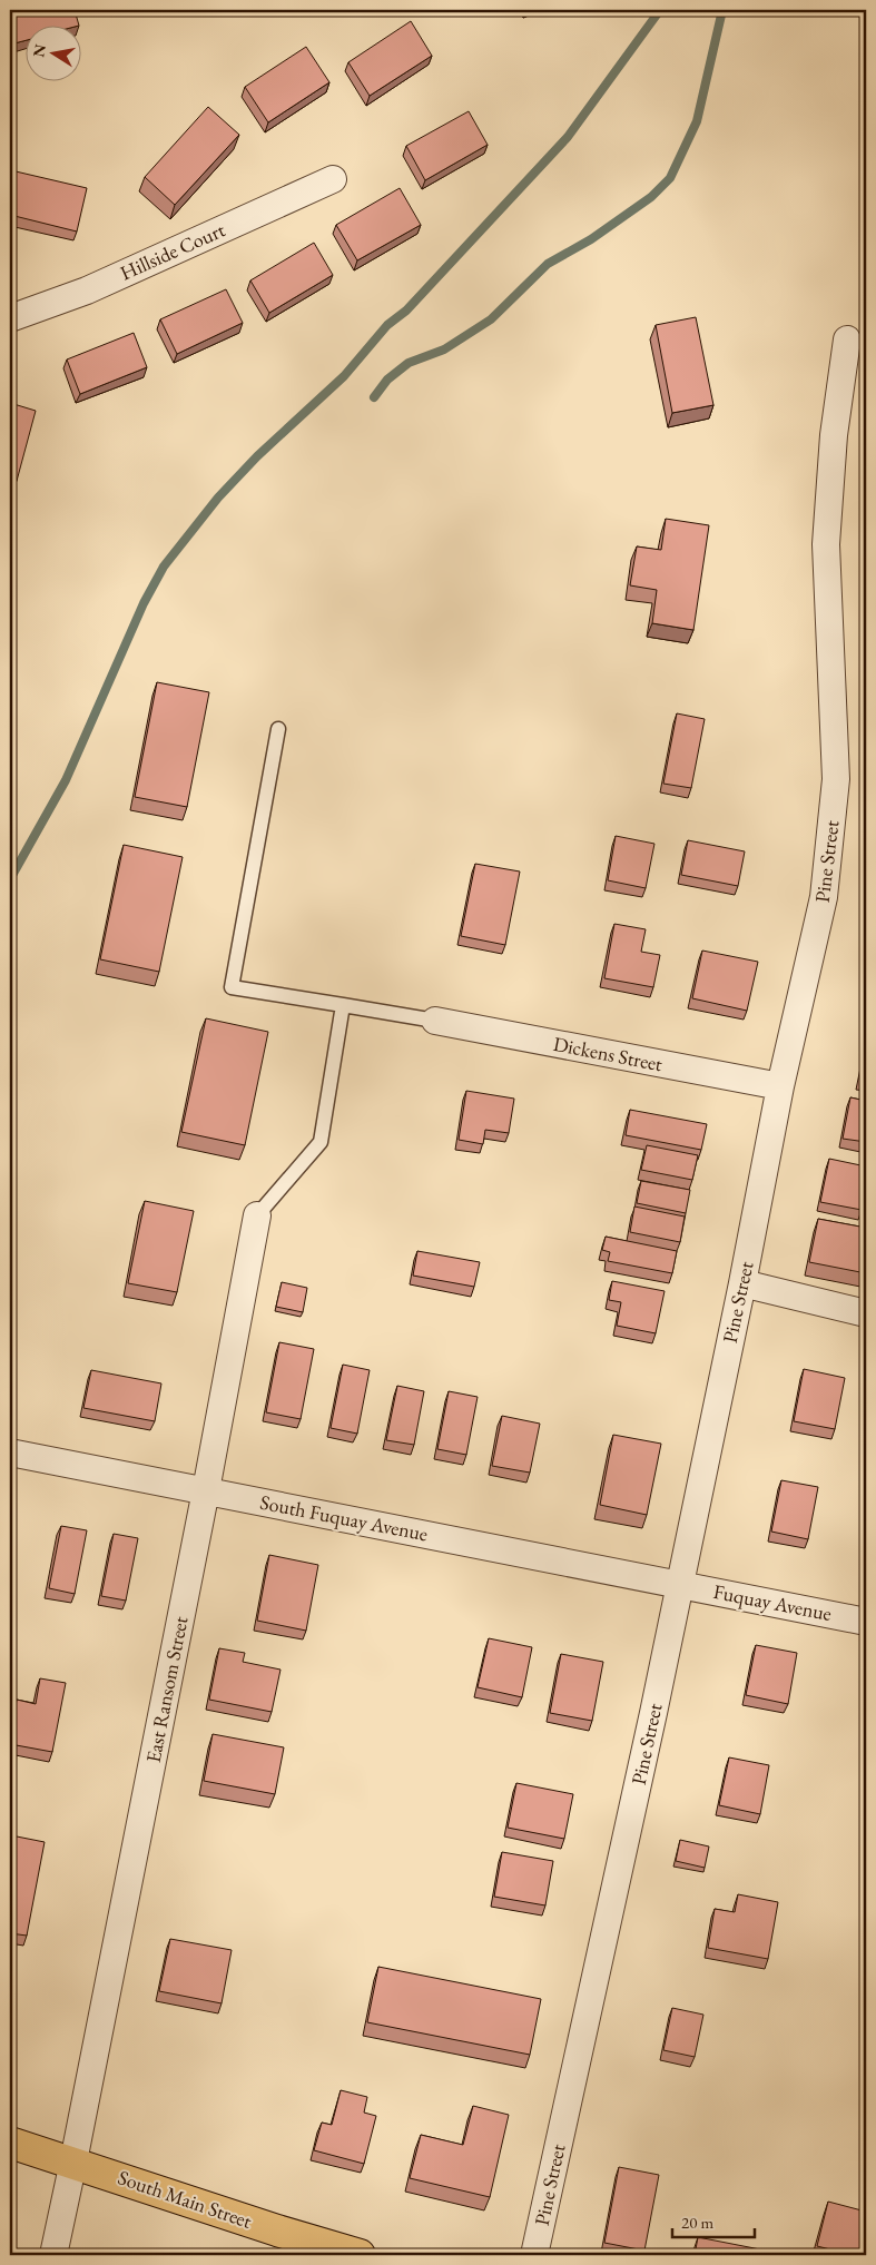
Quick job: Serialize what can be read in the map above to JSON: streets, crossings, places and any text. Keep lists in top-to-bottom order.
{
  "streets": {
    "main road": ["South Main Street"],
    "street": [
      "Hillside Court",
      "Pine Street",
      "Dickens Street",
      "South Fuquay Avenue",
      "Fuquay Avenue",
      "East Ransom Street"
    ]
  },
  "crossings": [
    ["Pine Street", "Dickens Street"],
    ["Pine Street", "South Fuquay Avenue"],
    ["Pine Street", "Fuquay Avenue"],
    ["South Fuquay Avenue", "Fuquay Avenue"],
    ["South Fuquay Avenue", "East Ransom Street"],
    ["East Ransom Street", "South Main Street"]
  ],
  "scale_bar": "20 m",
  "north": "left"
}
